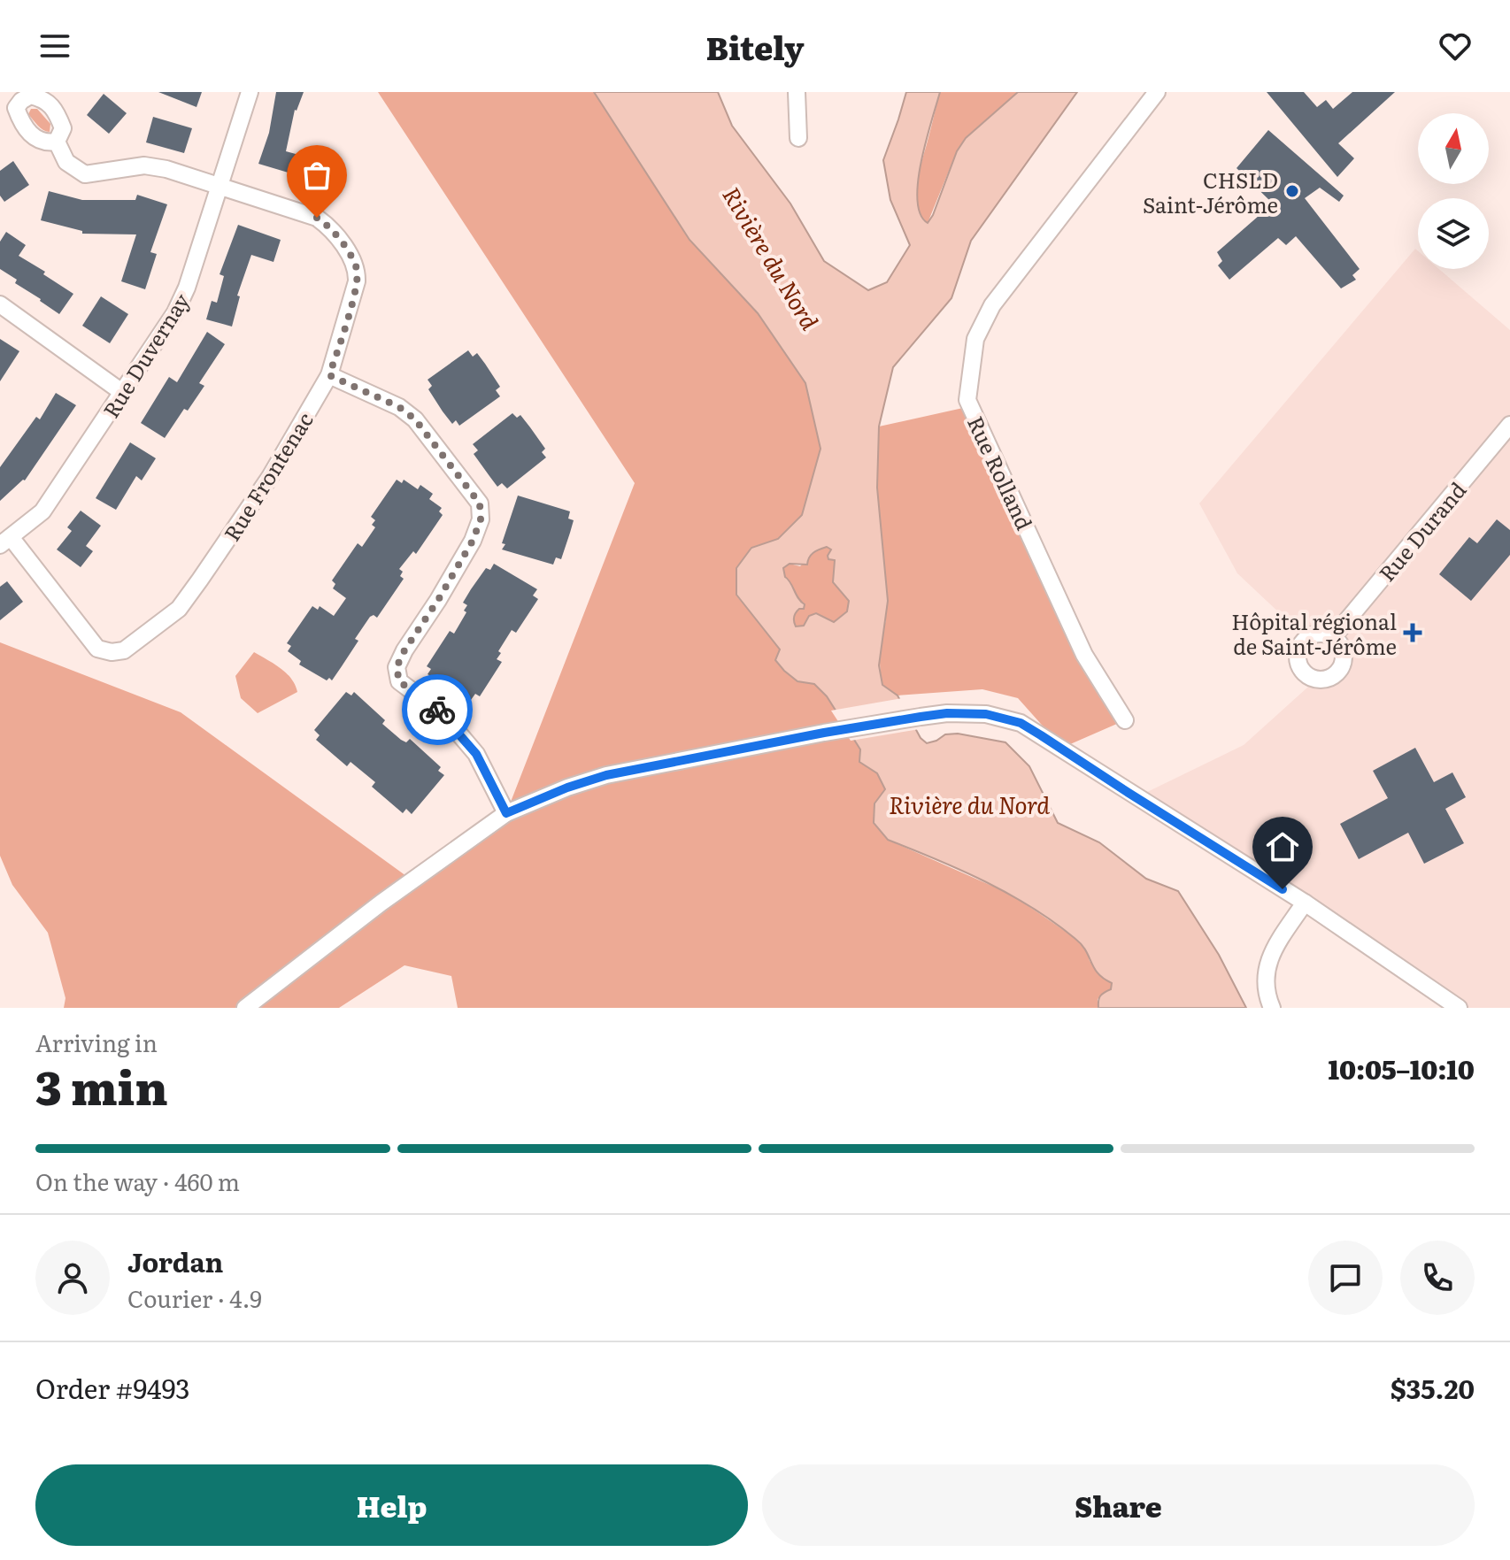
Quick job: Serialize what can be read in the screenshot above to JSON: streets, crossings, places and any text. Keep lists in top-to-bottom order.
{
  "streets": {
    "street": [
      "Rue Duvernay",
      "Rue Rolland",
      "Rue Frontenac",
      "Rue Durand"
    ]
  },
  "crossings": [
    ["Rue Duvernay", "Rue Frontenac"]
  ],
  "water": ["Rivière du Nord"],
  "places": {
    "other": ["CHSLD Saint-Jérôme"],
    "health": ["Hôpital régional de Saint-Jérôme"]
  },
  "north": "top",
  "page": {
    "header": "Bitely",
    "heading": ["3 min", "Arriving in", "10:05–10:10"],
    "panel": [
      "Jordan",
      "Courier · 4.9",
      "Order #9493",
      "$35.20"
    ],
    "bar": "On the way · 460 m",
    "buttons": ["Help", "Share"]
  }
}
